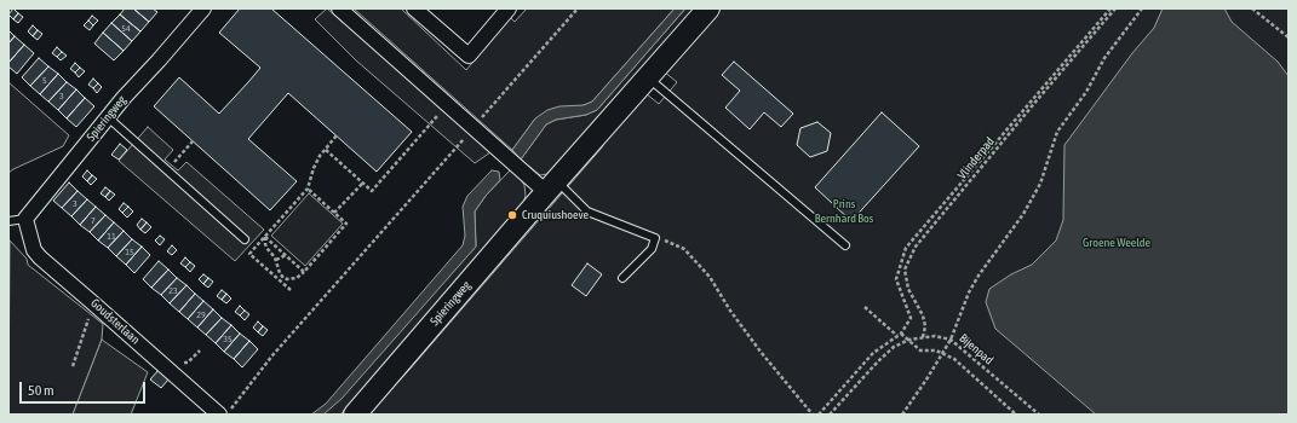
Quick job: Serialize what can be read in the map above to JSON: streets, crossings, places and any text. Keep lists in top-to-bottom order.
{
  "streets": {
    "street": ["Spieringweg", "Goudsterlaan"],
    "path": ["Vlinderpad", "Bijenpad"]
  },
  "crossings": [
    ["Spieringweg", "Goudsterlaan"],
    ["Vlinderpad", "Bijenpad"]
  ],
  "parks": ["Prins Bernhard Bos", "Groene Weelde"],
  "places": ["Cruquiushoeve"],
  "house_numbers": [
    "54",
    "5",
    "3",
    "3",
    "7",
    "11",
    "15",
    "23",
    "29",
    "35"
  ],
  "scale_bar": "50 m"
}
